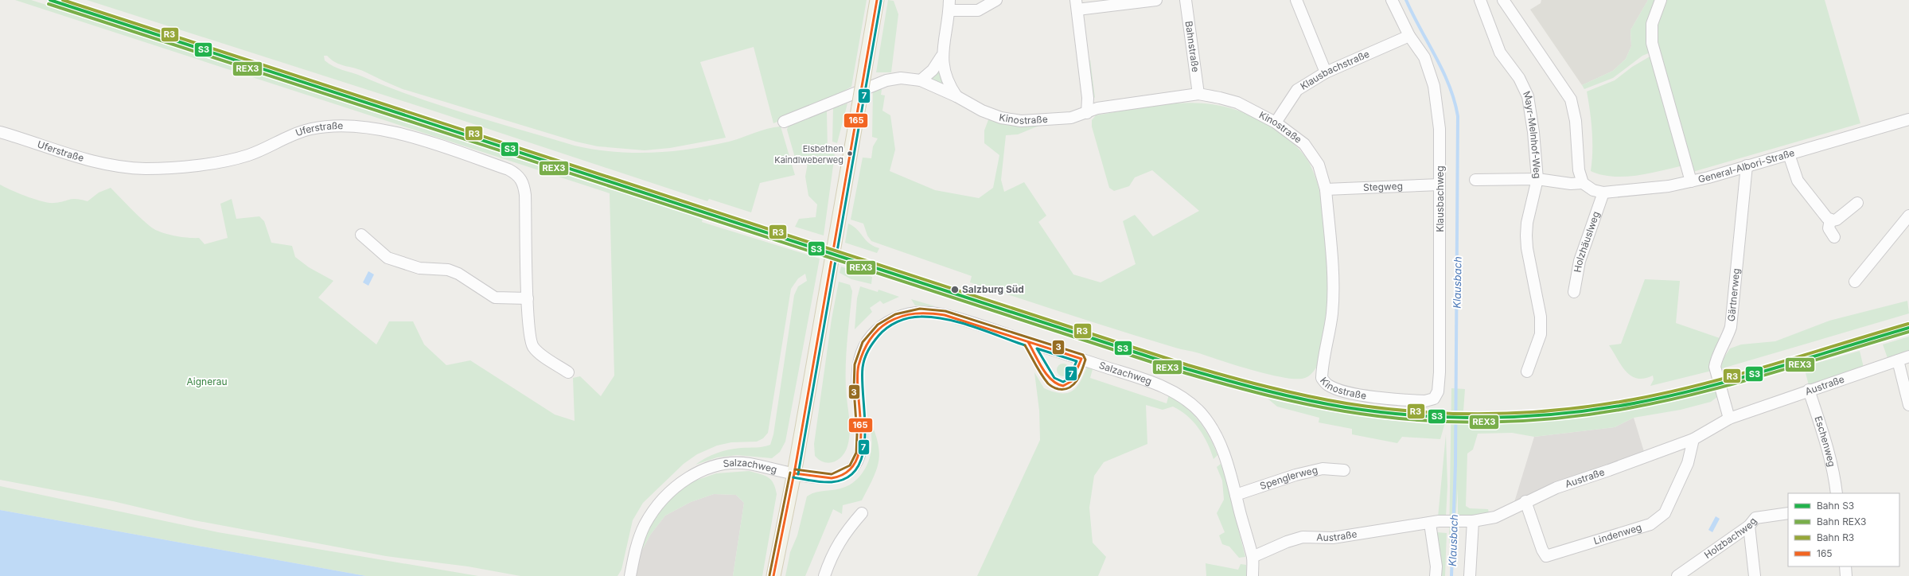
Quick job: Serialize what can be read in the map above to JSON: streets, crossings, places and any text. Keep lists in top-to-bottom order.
{
  "streets": {
    "street": [
      "Bahnstraße",
      "Klausbachstraße",
      "Kinostraße",
      "Uferstraße",
      "Mayr-Melnhof-Weg",
      "General-Albori-Straße",
      "Stegweg",
      "Klausbachweg",
      "Holzhäuslweg",
      "Gärtnerweg",
      "Salzachweg",
      "Austraße",
      "Eschenweg",
      "Spenglerweg",
      "Lindenweg",
      "Holzbachweg"
    ]
  },
  "crossings": [
    ["Bahnstraße", "Kinostraße"],
    ["Klausbachstraße", "Kinostraße"],
    ["Klausbachstraße", "Klausbachweg"],
    ["Kinostraße", "Stegweg"],
    ["Kinostraße", "Klausbachweg"],
    ["General-Albori-Straße", "Holzhäuslweg"],
    ["General-Albori-Straße", "Gärtnerweg"],
    ["Stegweg", "Klausbachweg"],
    ["Gärtnerweg", "Austraße"],
    ["Salzachweg", "Austraße"],
    ["Salzachweg", "Spenglerweg"],
    ["Austraße", "Eschenweg"],
    ["Austraße", "Lindenweg"]
  ],
  "water": ["Klausbach"],
  "parks": ["Aignerau"],
  "places": ["Elsbethen Kaindlweberweg", "Salzburg Süd"],
  "lines": [
    "rail line S3",
    "rail line R3",
    "transit line 165",
    "transit line 7",
    "rail line REX3",
    "transit line 3"
  ],
  "legend": [
    "Bahn S3",
    "Bahn REX3",
    "Bahn R3",
    "165"
  ]
}
